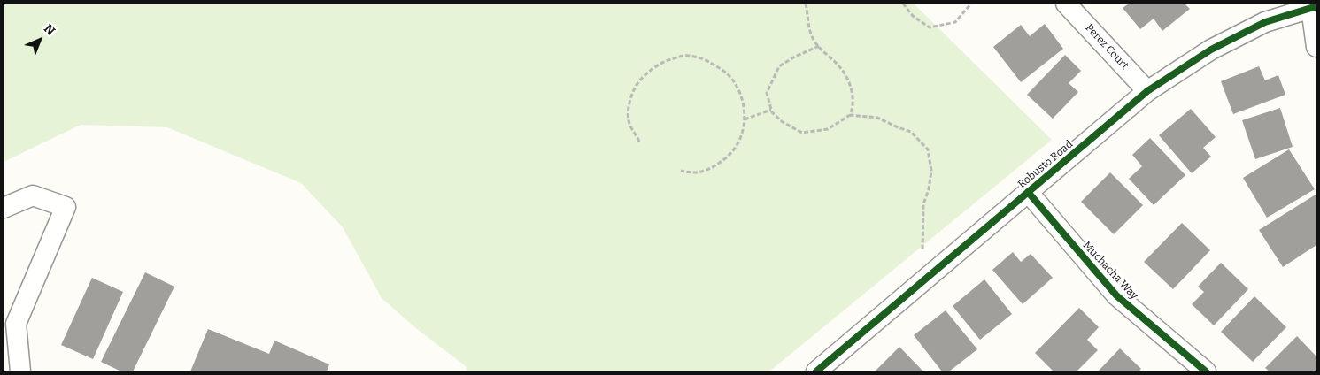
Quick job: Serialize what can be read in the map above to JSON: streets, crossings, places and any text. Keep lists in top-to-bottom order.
{
  "streets": {
    "street": ["Perez Court", "Robusto Road", "Muchacha Way"]
  },
  "crossings": [
    ["Perez Court", "Robusto Road"],
    ["Robusto Road", "Muchacha Way"]
  ],
  "north": "top right"
}
